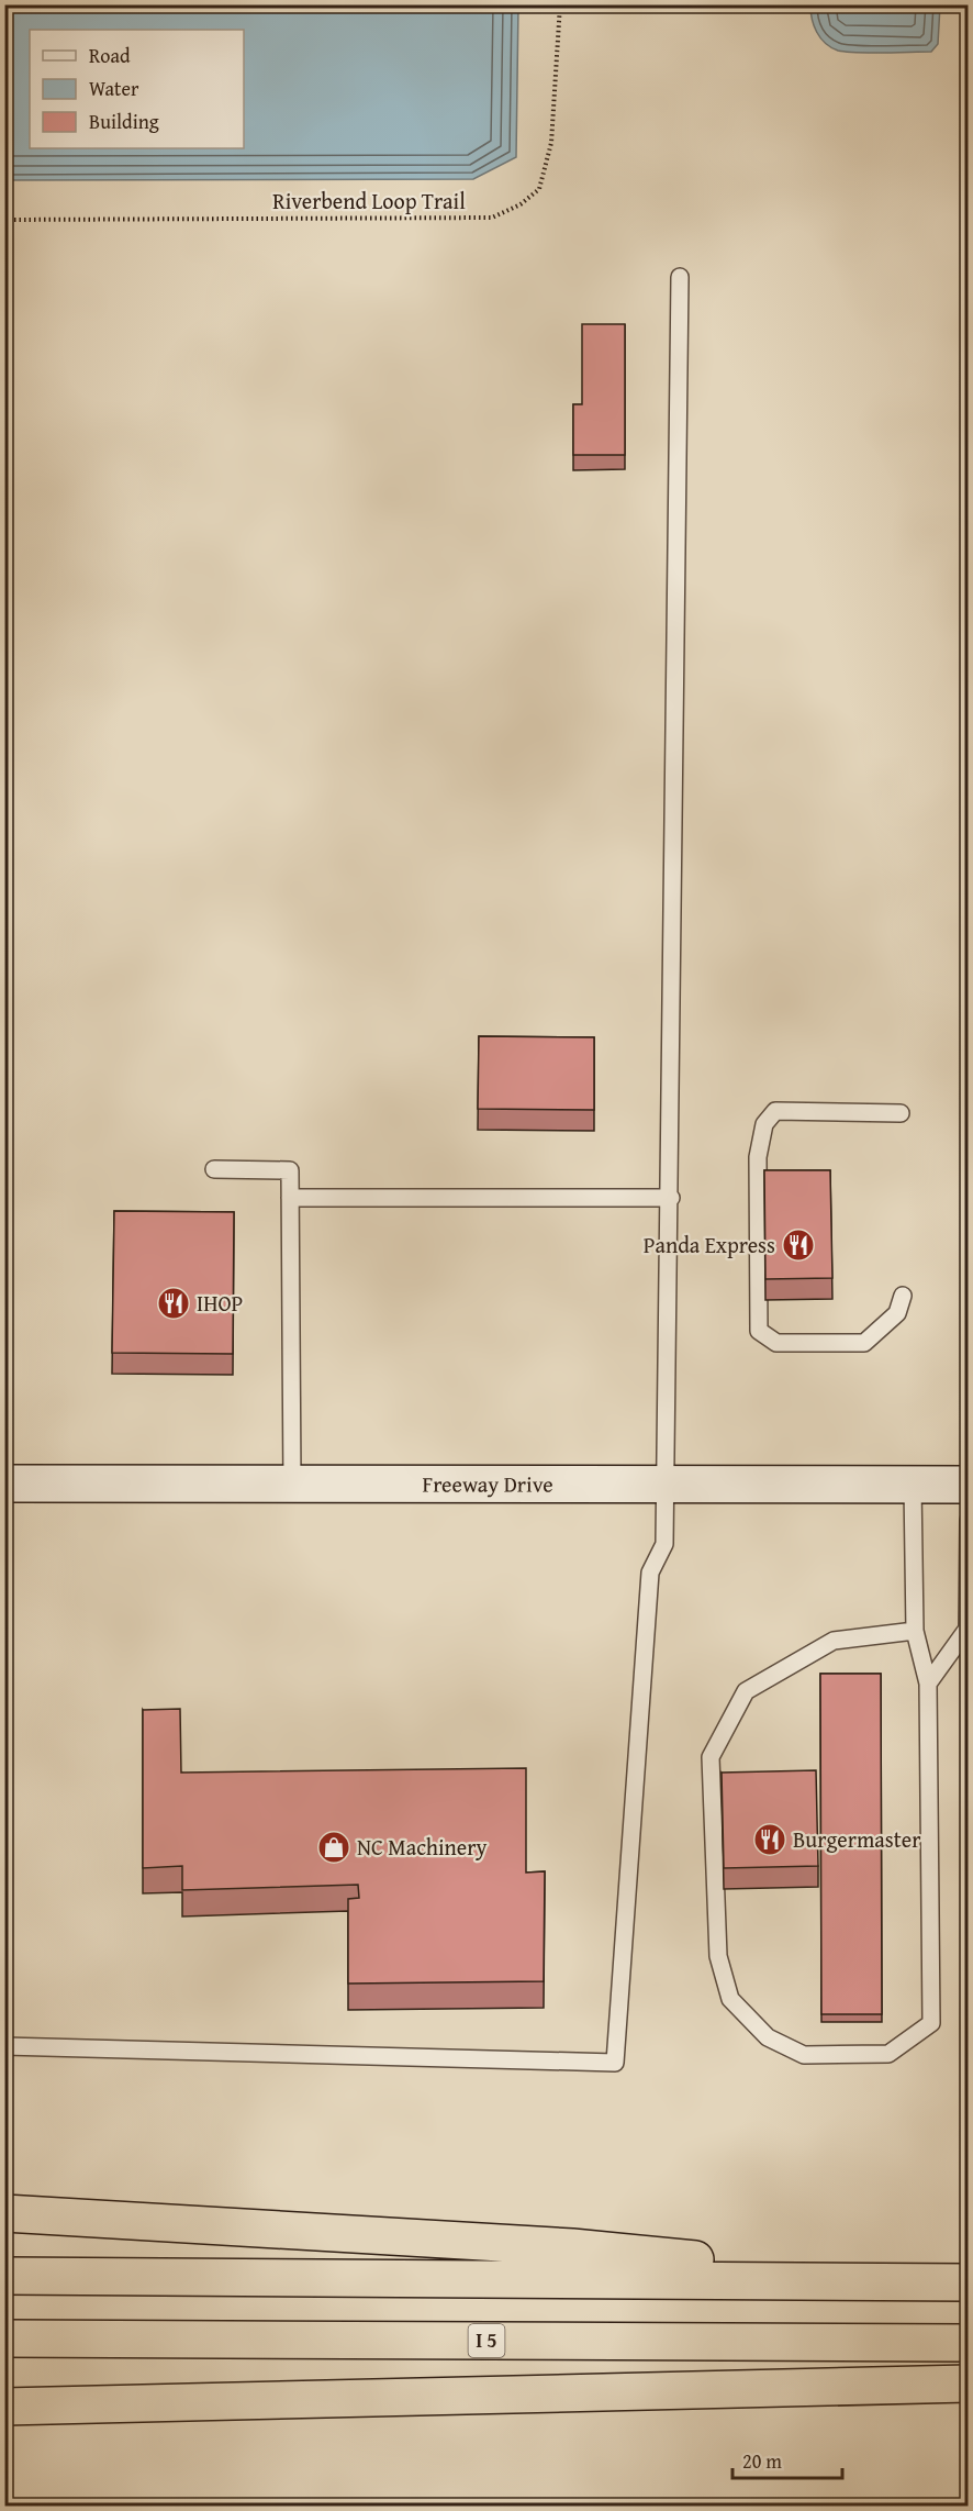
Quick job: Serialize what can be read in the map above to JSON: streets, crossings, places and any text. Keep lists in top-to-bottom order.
{
  "streets": {
    "highway": ["I 5"],
    "street": ["Freeway Drive"],
    "path": ["Riverbend Loop Trail"]
  },
  "places": {
    "restaurant": ["Panda Express", "IHOP", "Burgermaster"],
    "shop": ["NC Machinery"]
  },
  "legend": ["Road", "Water", "Building"],
  "scale_bar": "20 m"
}
